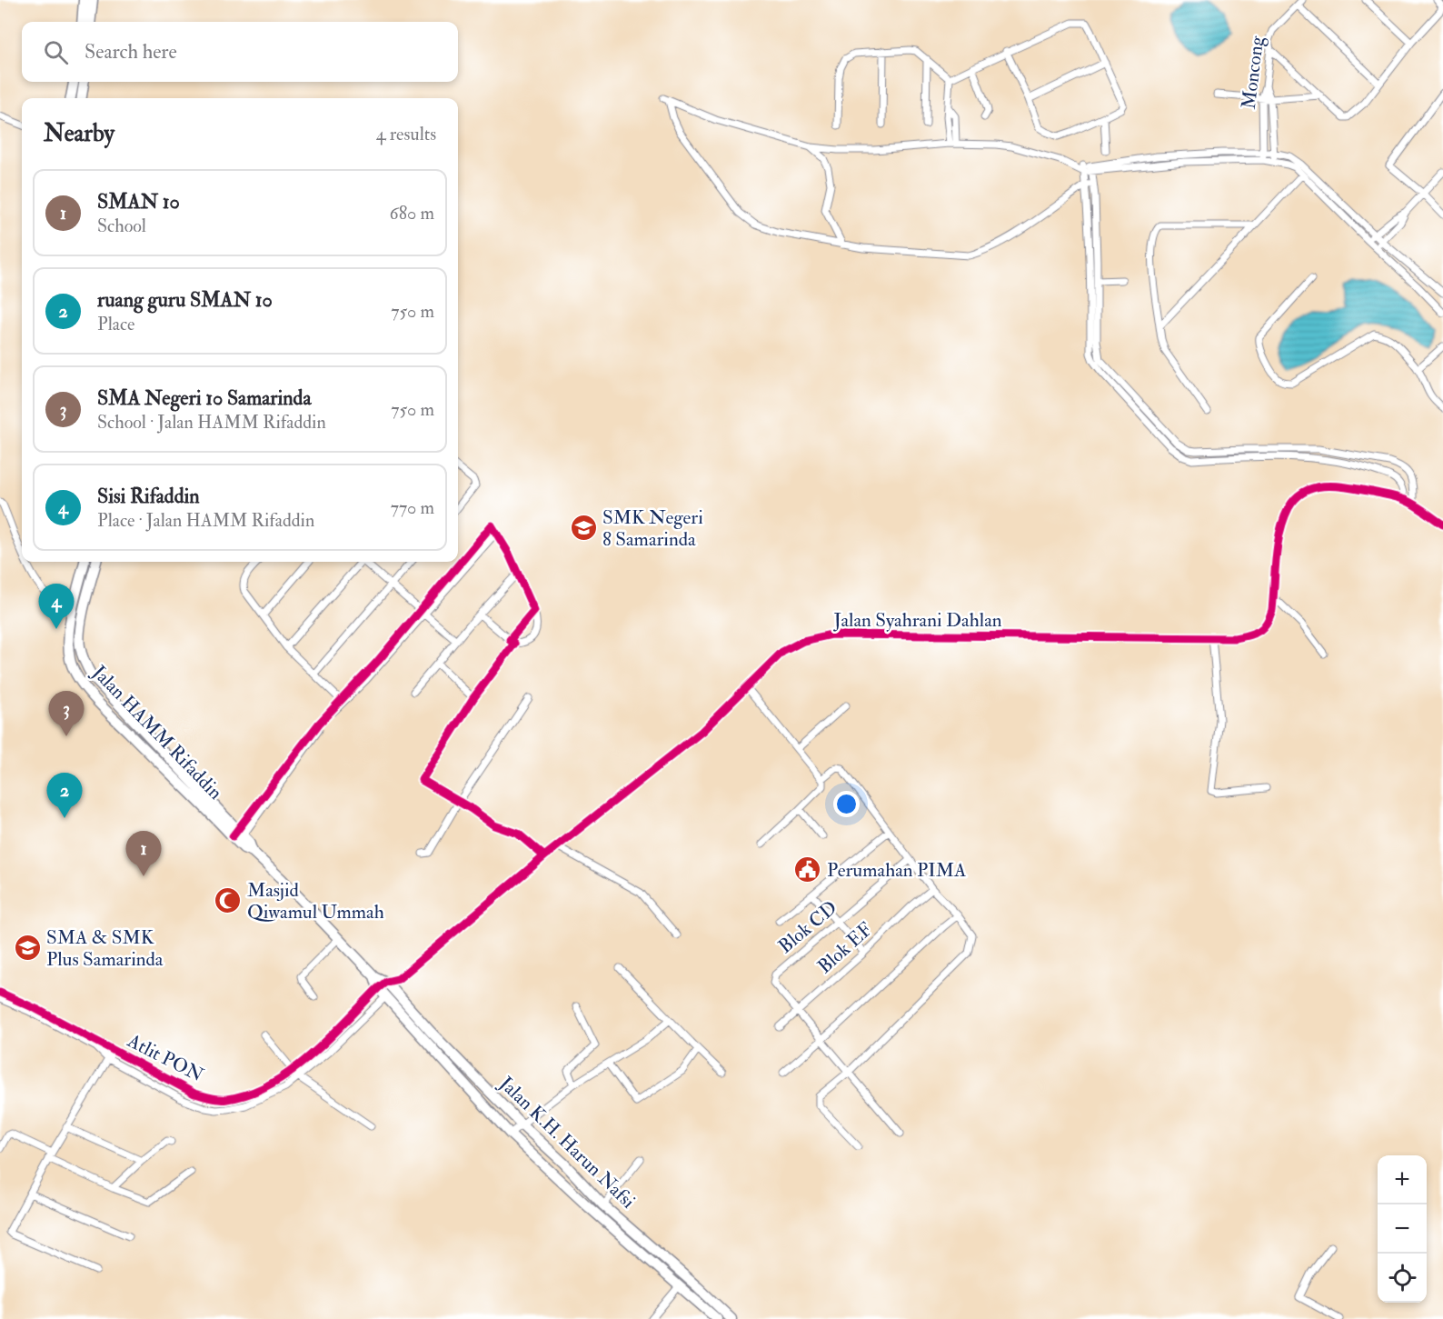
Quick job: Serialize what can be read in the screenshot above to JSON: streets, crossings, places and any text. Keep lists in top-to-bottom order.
{
  "streets": {
    "main road": ["Jalan HAMM Rifaddin", "Jalan K.H. Harun Nafsi"],
    "street": [
      "Moncong",
      "Jalan Syahrani Dahlan",
      "Blok CD",
      "Blok EF",
      "Atlit PON"
    ]
  },
  "crossings": [
    ["Jalan Syahrani Dahlan", "Jalan HAMM Rifaddin"],
    ["Jalan Syahrani Dahlan", "Atlit PON"],
    ["Jalan Syahrani Dahlan", "Jalan K.H. Harun Nafsi"],
    ["Jalan HAMM Rifaddin", "Atlit PON"],
    ["Jalan HAMM Rifaddin", "Jalan K.H. Harun Nafsi"],
    ["Blok CD", "Blok EF"],
    ["Atlit PON", "Jalan K.H. Harun Nafsi"]
  ],
  "places": {
    "school or university": ["SMK Negeri 8 Samarinda", "SMA & SMK Plus Samarinda"],
    "public building": ["Perumahan PIMA"],
    "mosque": ["Masjid Qiwamul Ummah"]
  },
  "page": {
    "search": "Search here",
    "heading": ["Nearby", "4 results"],
    "list": [
      {
        "mark": "1",
        "name": "SMAN 10",
        "note": "School",
        "value": "680 m"
      },
      {
        "mark": "2",
        "name": "ruang guru SMAN 10",
        "note": "Place",
        "value": "750 m"
      },
      {
        "mark": "3",
        "name": "SMA Negeri 10 Samarinda",
        "note": "School · Jalan HAMM Rifaddin",
        "value": "750 m"
      },
      {
        "mark": "4",
        "name": "Sisi Rifaddin",
        "note": "Place · Jalan HAMM Rifaddin",
        "value": "770 m"
      }
    ],
    "pins": [
      "4",
      "3",
      "2",
      "1"
    ],
    "map_buttons": ["+", "−"]
  }
}
